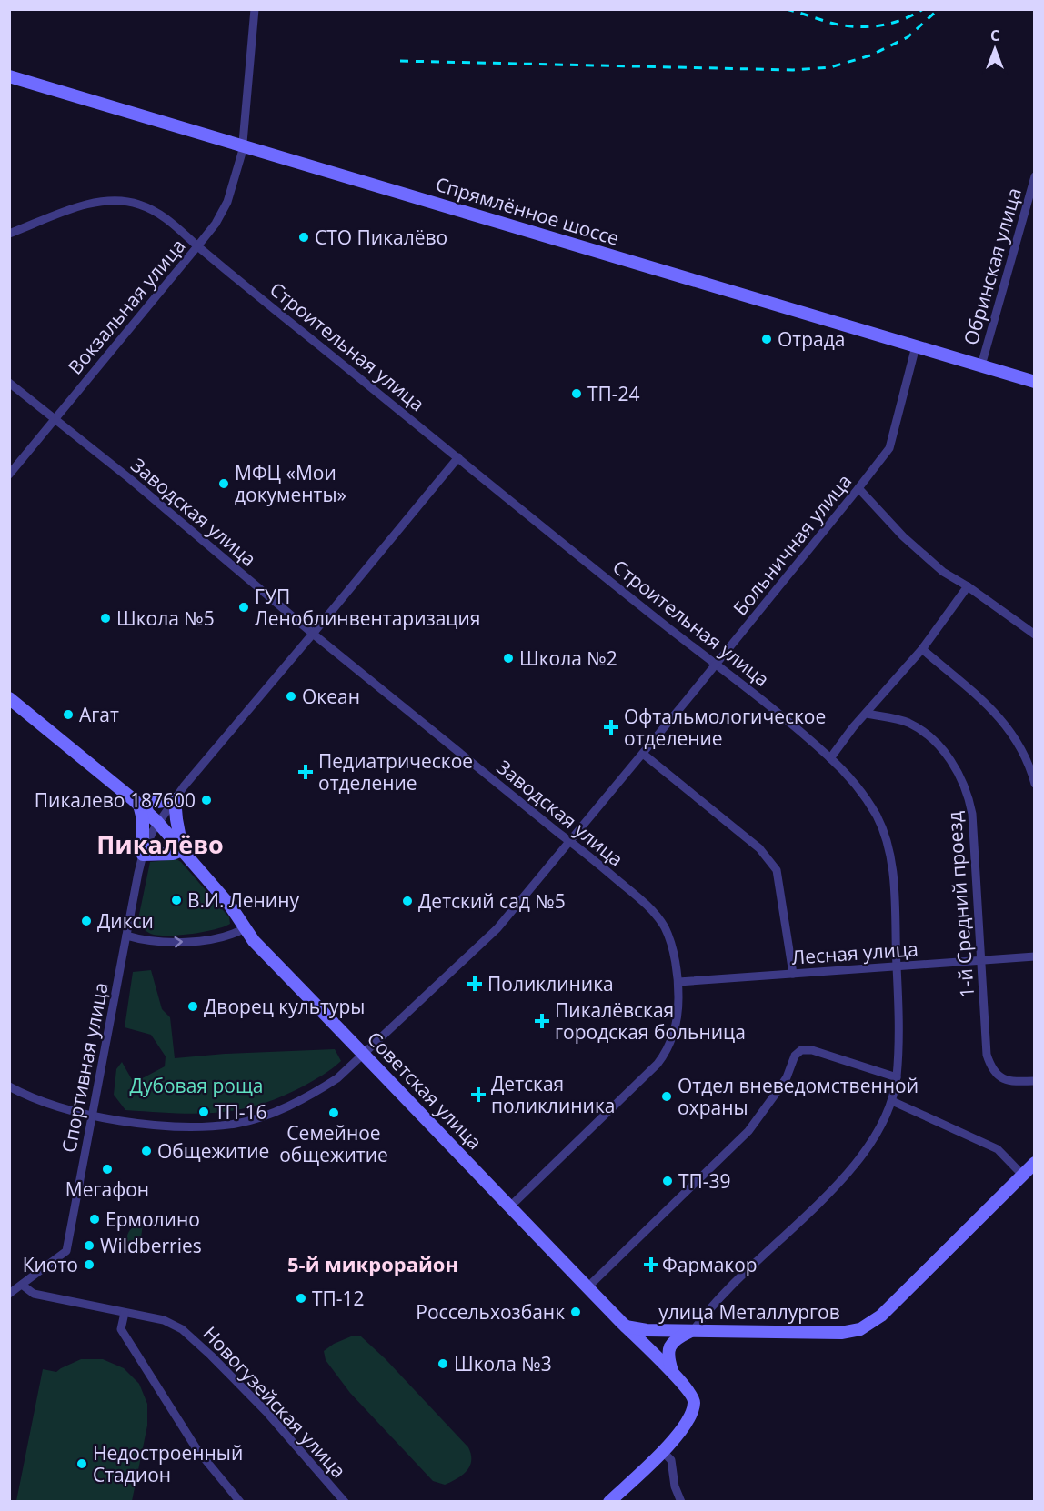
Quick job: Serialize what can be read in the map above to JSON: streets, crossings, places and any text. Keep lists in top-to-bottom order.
{
  "streets": {
    "street": [
      "Спрямлённое шоссе",
      "Обринская улица",
      "Вокзальная улица",
      "Строительная улица",
      "Заводская улица",
      "Больничная улица",
      "1-й Средний проезд",
      "Лесная улица",
      "Спортивная улица",
      "Советская улица",
      "улица Металлургов",
      "Новогузейская улица"
    ]
  },
  "crossings": [
    ["Спрямлённое шоссе", "Обринская улица"],
    ["Спрямлённое шоссе", "Вокзальная улица"],
    ["Спрямлённое шоссе", "Больничная улица"],
    ["Вокзальная улица", "Строительная улица"],
    ["Вокзальная улица", "Заводская улица"],
    ["Строительная улица", "Больничная улица"],
    ["Строительная улица", "Лесная улица"],
    ["Строительная улица", "Спортивная улица"],
    ["Строительная улица", "улица Металлургов"],
    ["Заводская улица", "Больничная улица"],
    ["Заводская улица", "Лесная улица"],
    ["Заводская улица", "Спортивная улица"],
    ["Заводская улица", "Советская улица"],
    ["Больничная улица", "Спортивная улица"],
    ["Больничная улица", "Советская улица"],
    ["1-й Средний проезд", "Лесная улица"],
    ["Спортивная улица", "Советская улица"],
    ["Спортивная улица", "Новогузейская улица"],
    ["Советская улица", "улица Металлургов"]
  ],
  "districts": ["Пикалёво", "5-й микрорайон"],
  "parks": ["Дубовая роща"],
  "places": {
    "other": [
      "СТО Пикалёво",
      "Отрада",
      "ТП-24",
      "МФЦ «Мои документы»",
      "ГУП Леноблинвентаризация",
      "Школа №5",
      "Школа №2",
      "Океан",
      "Агат",
      "Пикалево 187600",
      "В.И. Ленину",
      "Детский сад №5",
      "Дикси",
      "Дворец культуры",
      "Отдел вневедомственной охраны",
      "ТП-16",
      "Семейное общежитие",
      "Общежитие",
      "Мегафон",
      "ТП-39",
      "Ермолино",
      "Wildberries",
      "Киото",
      "ТП-12",
      "Россельхозбанк",
      "Школа №3",
      "Недостроенный Стадион"
    ],
    "health": [
      "Офтальмологическое отделение",
      "Педиатрическое отделение",
      "Поликлиника",
      "Пикалёвская городская больница",
      "Детская поликлиника",
      "Фармакор"
    ]
  },
  "north": "top"
}
